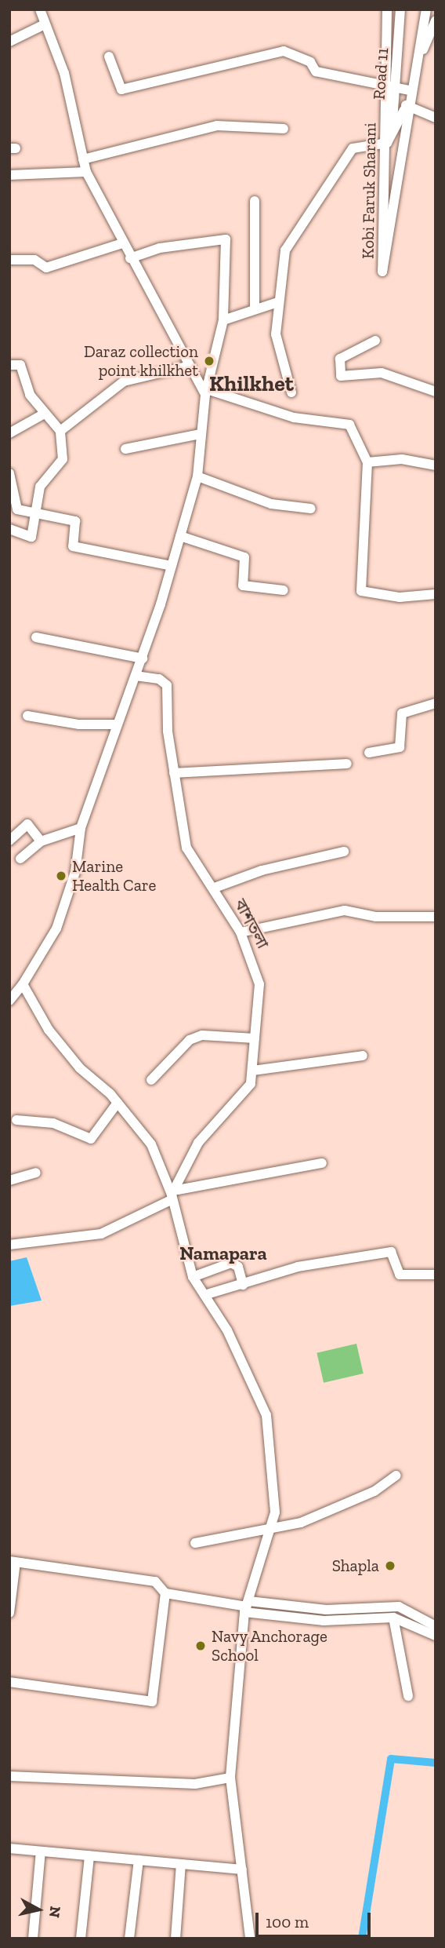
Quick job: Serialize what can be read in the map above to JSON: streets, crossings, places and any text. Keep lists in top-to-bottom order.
{
  "streets": {
    "street": ["Road 11", "Kobi Faruk Sharani", "বাশতলা"]
  },
  "crossings": [
    ["Road 11", "Kobi Faruk Sharani"]
  ],
  "districts": ["Khilkhet", "Namapara"],
  "places": [
    "Daraz collection point khilkhet",
    "Marine Health Care",
    "Shapla",
    "Navy Anchorage School"
  ],
  "scale_bar": "100 m",
  "north": "right"
}
